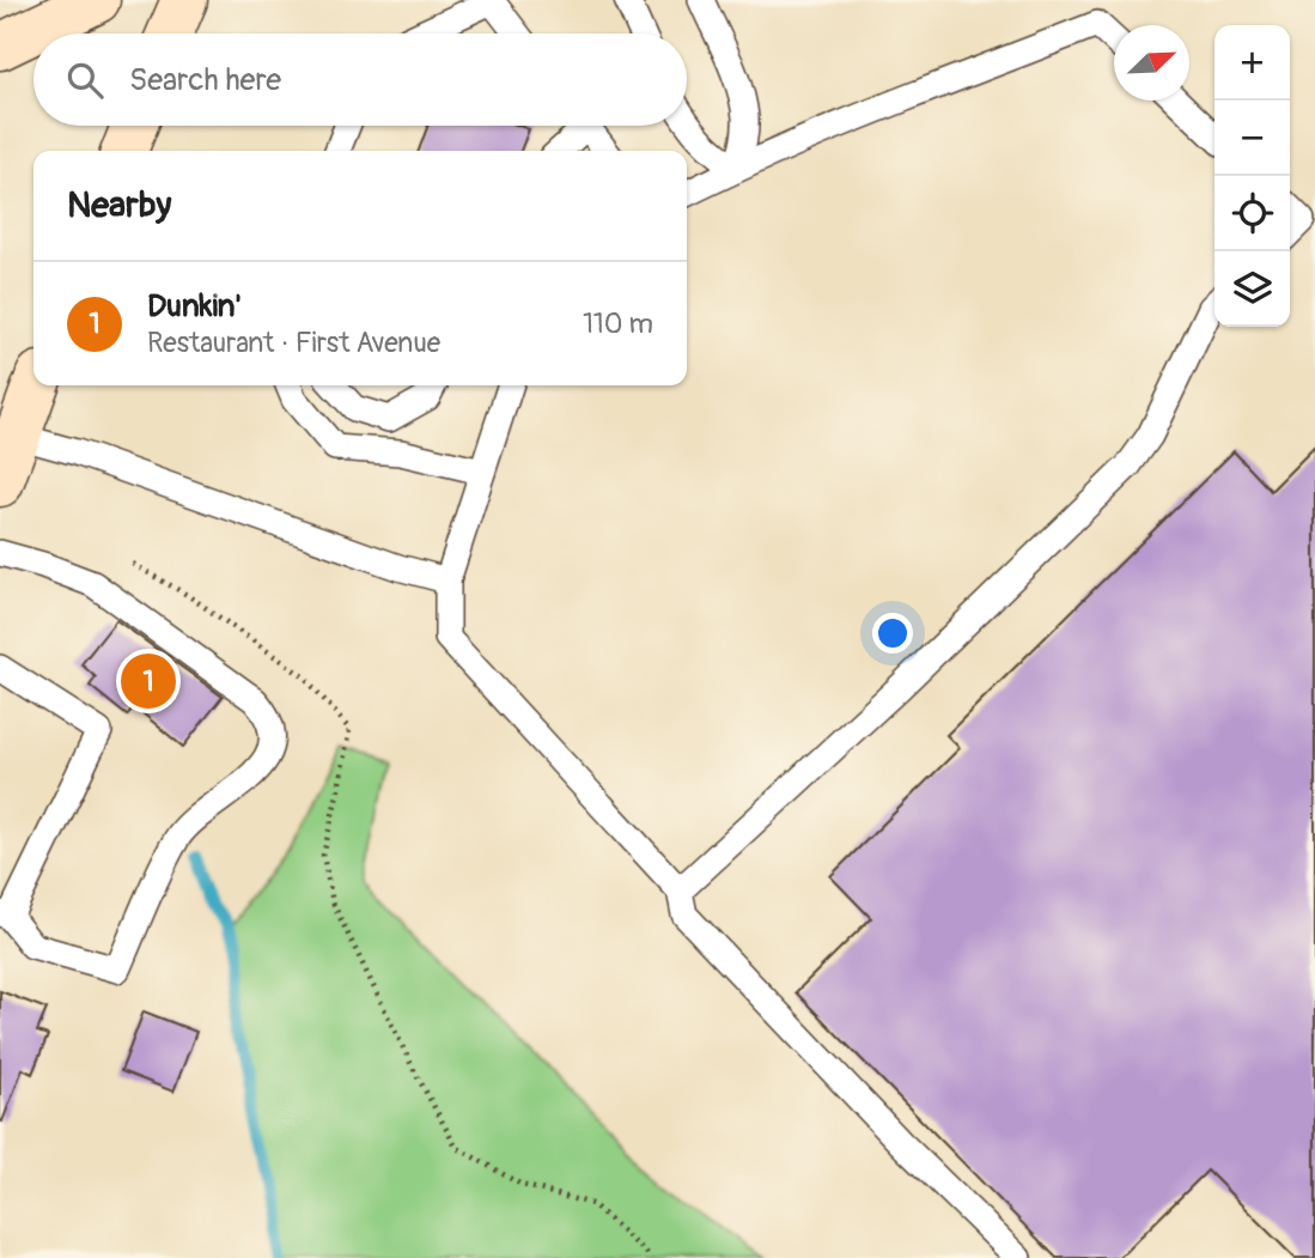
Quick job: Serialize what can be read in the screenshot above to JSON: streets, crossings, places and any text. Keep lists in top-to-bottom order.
{
  "north": "top right",
  "page": {
    "map_buttons": ["+", "−"],
    "search": "Search here",
    "heading": "Nearby",
    "list": [
      {
        "mark": "1",
        "name": "Dunkin'",
        "note": "Restaurant · First Avenue",
        "value": "110 m"
      }
    ],
    "pins": "1"
  }
}
